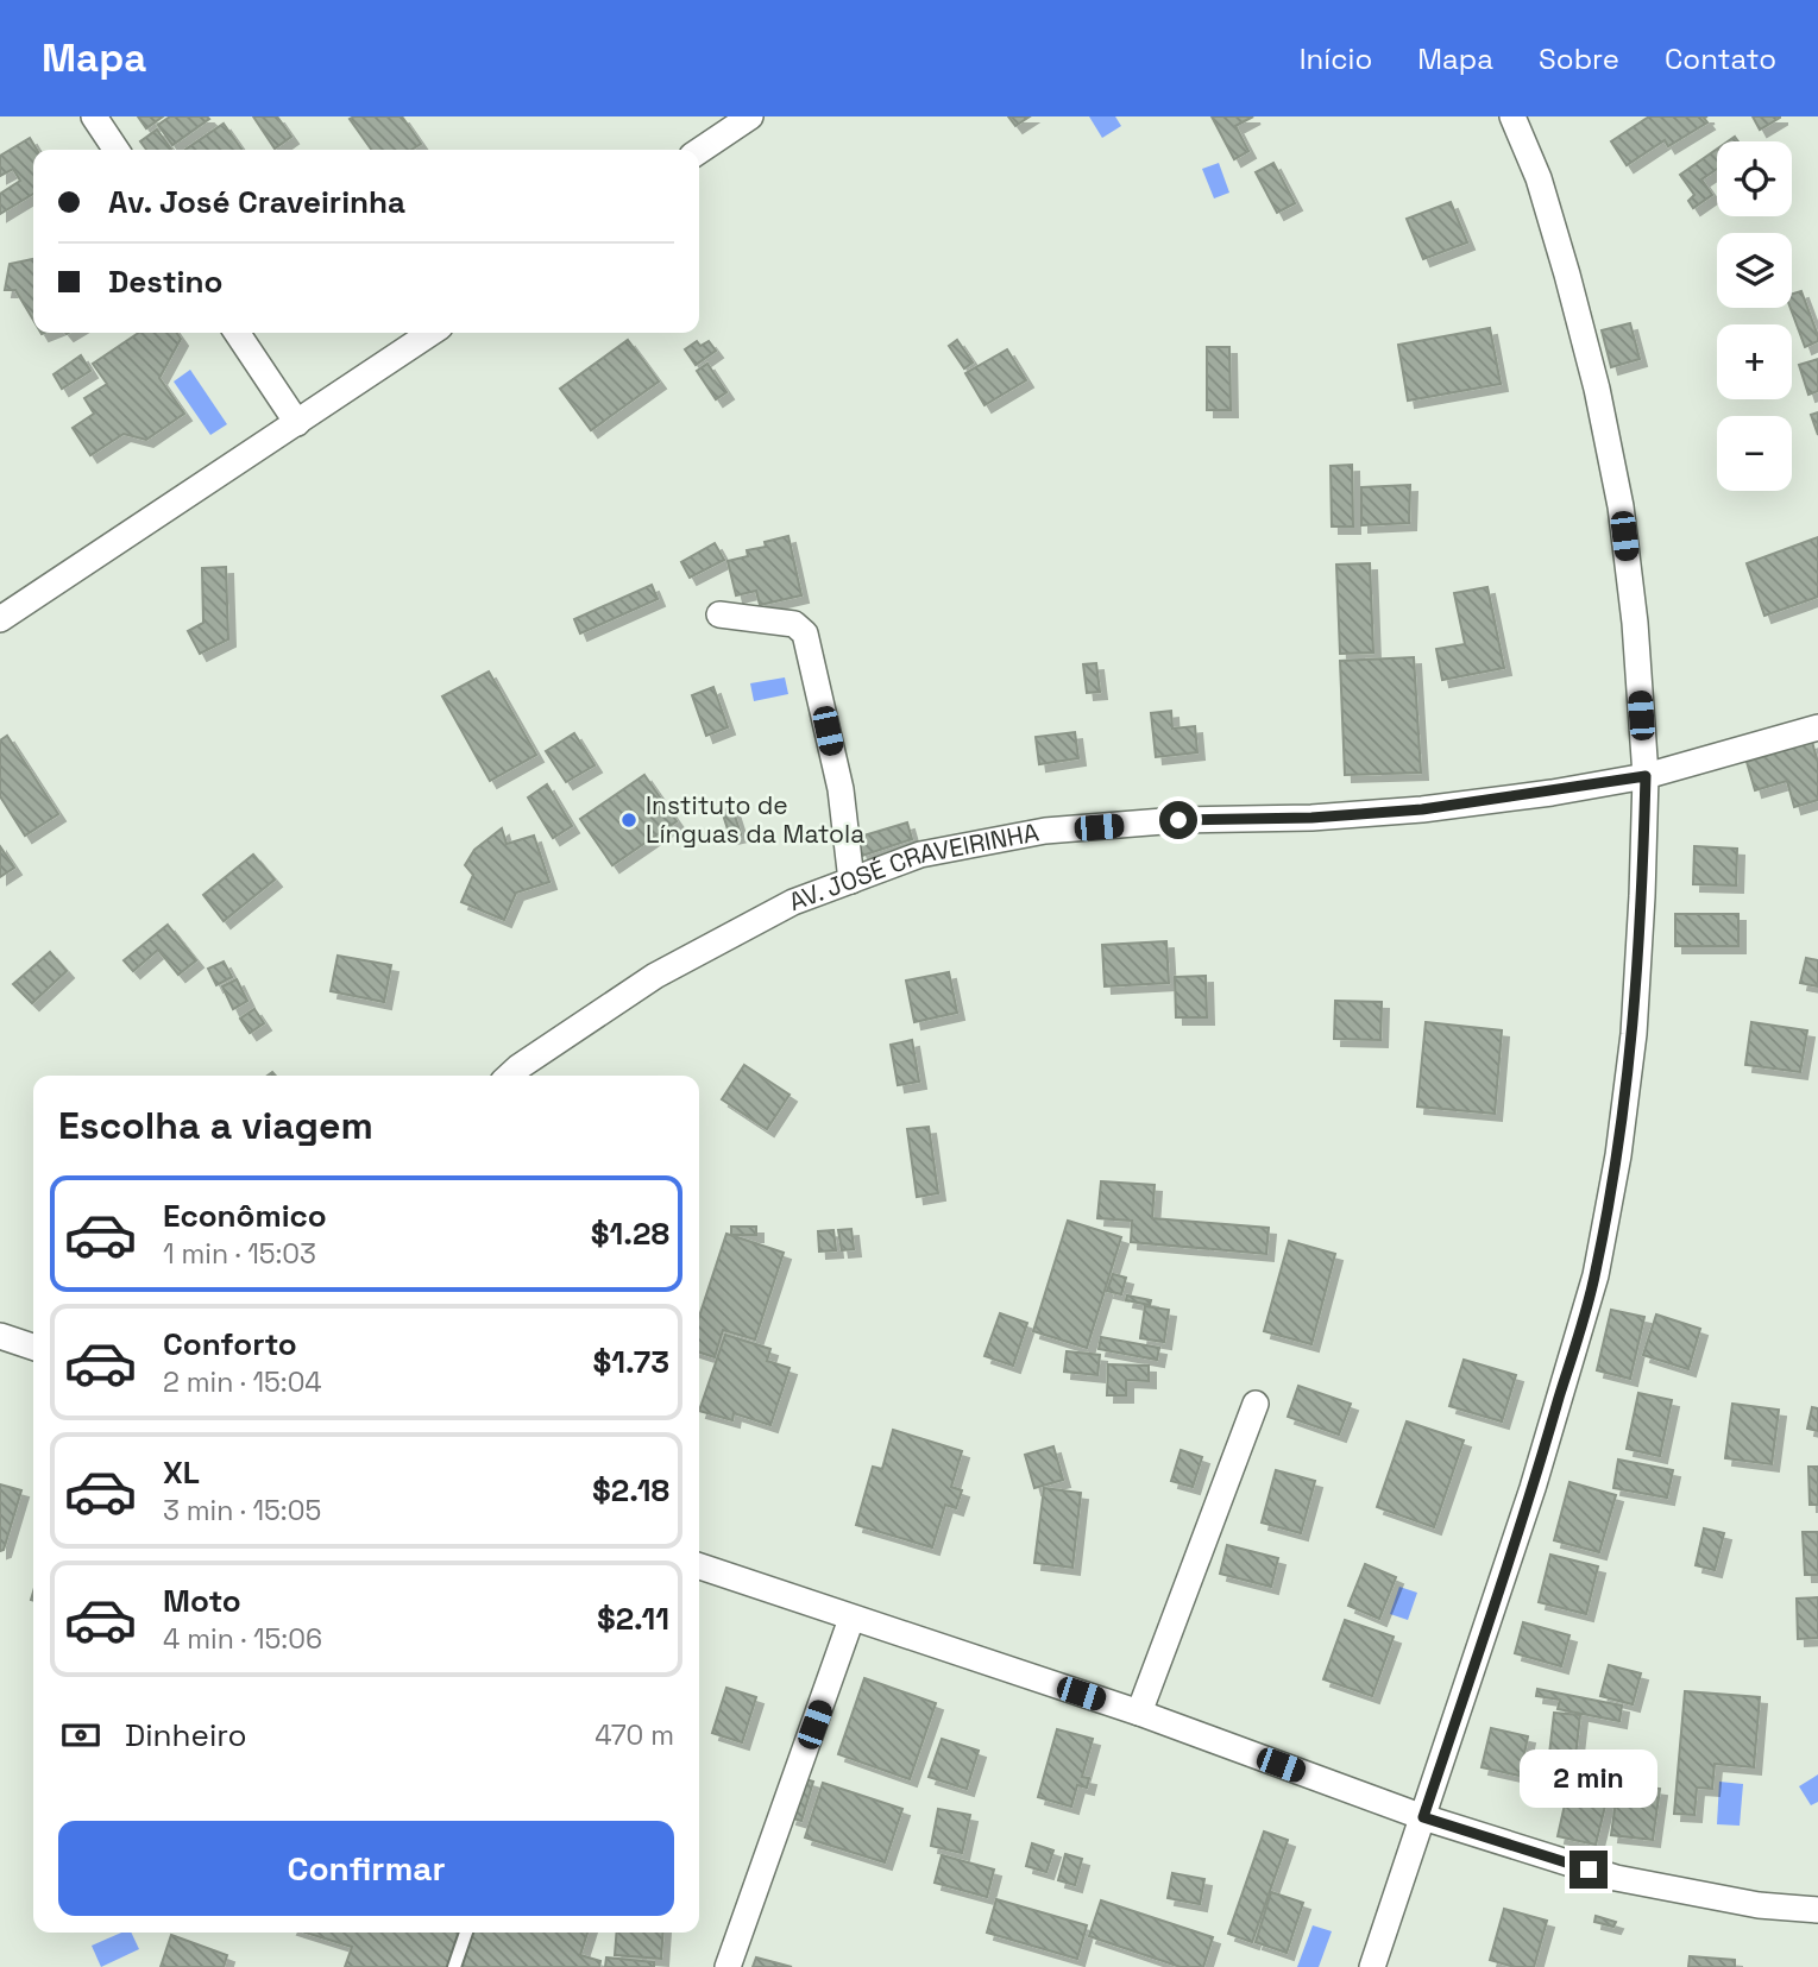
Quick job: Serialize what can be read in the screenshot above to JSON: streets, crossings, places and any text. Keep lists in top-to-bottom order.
{
  "streets": {
    "street": ["AV. JOSÉ CRAVEIRINHA"]
  },
  "places": ["Instituto de Línguas da Matola"],
  "page": {
    "header": "Mapa",
    "nav": [
      "Início",
      "Mapa",
      "Sobre",
      "Contato"
    ],
    "map_buttons": ["+", "−"],
    "banner": ["Av. José Craveirinha", "Destino"],
    "heading": "Escolha a viagem",
    "list": [
      {
        "name": "Econômico",
        "note": "1 min · 15:03",
        "value": "$1.28"
      },
      {
        "name": "Conforto",
        "note": "2 min · 15:04",
        "value": "$1.73"
      },
      {
        "name": "XL",
        "note": "3 min · 15:05",
        "value": "$2.18"
      },
      {
        "name": "Moto",
        "note": "4 min · 15:06",
        "value": "$2.11"
      }
    ],
    "pay": ["Dinheiro", "470 m"],
    "bubble": "2 min",
    "buttons": "Confirmar"
  }
}
